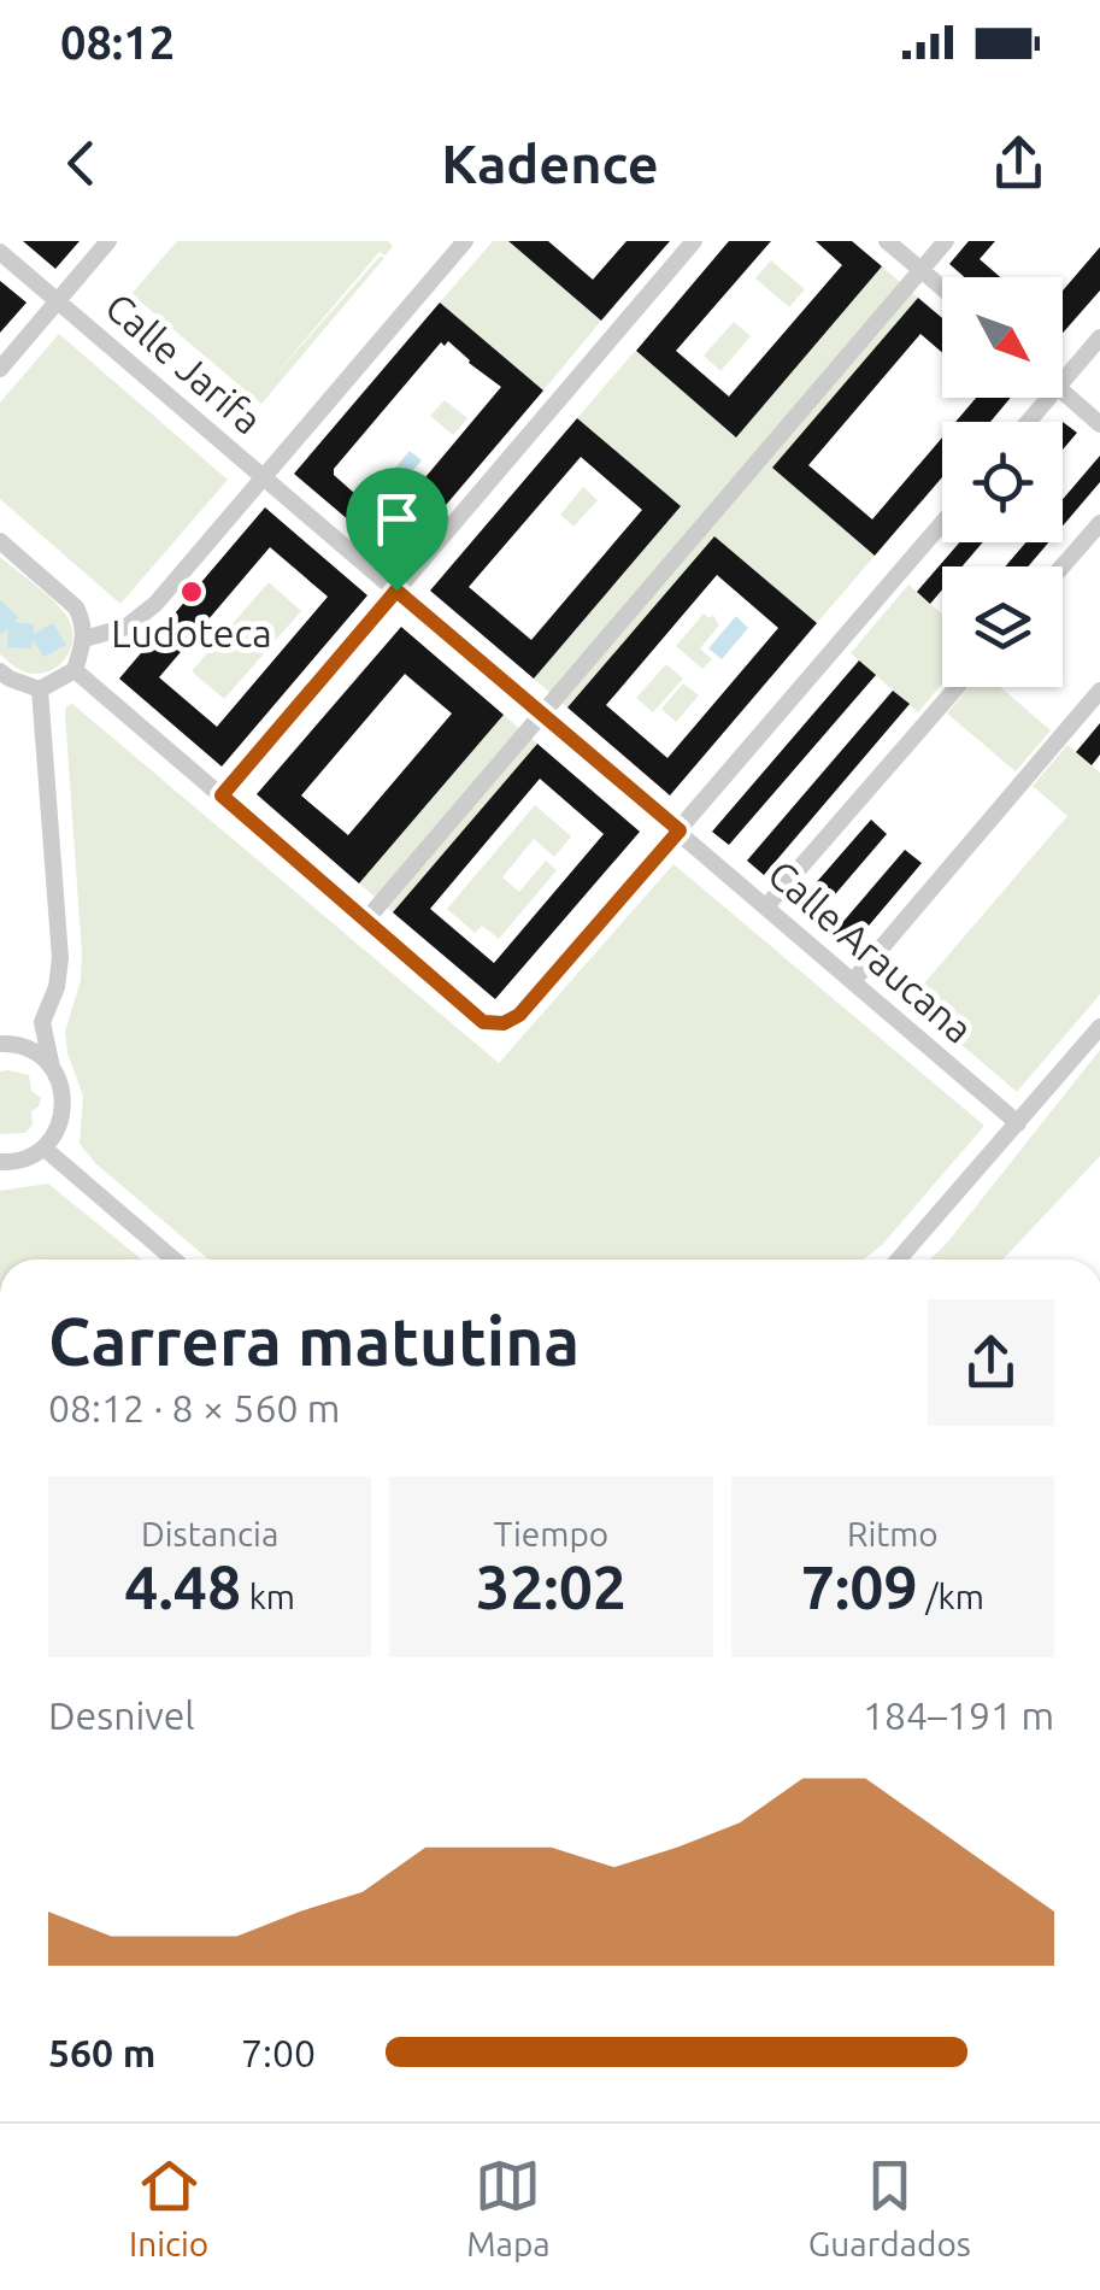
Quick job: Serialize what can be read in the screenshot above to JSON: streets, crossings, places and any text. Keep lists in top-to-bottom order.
{
  "streets": {
    "street": ["Calle Jarifa", "Calle Araucana"]
  },
  "crossings": [
    ["Calle Jarifa", "Calle Araucana"]
  ],
  "places": ["Ludoteca"],
  "north": "bottom right",
  "page": {
    "status": "08:12",
    "header": "Kadence",
    "heading": ["Carrera matutina", "08:12 · 8 × 560 m"],
    "stats": [
      ["Distancia", "4.48 km"],
      ["Tiempo", "32:02"],
      ["Ritmo", "7:09 /km"]
    ],
    "chart": ["Desnivel", "184–191 m"],
    "list": [
      {
        "name": "560 m",
        "note": "7:00"
      }
    ],
    "tabs": ["Inicio", "Mapa", "Guardados"]
  }
}
